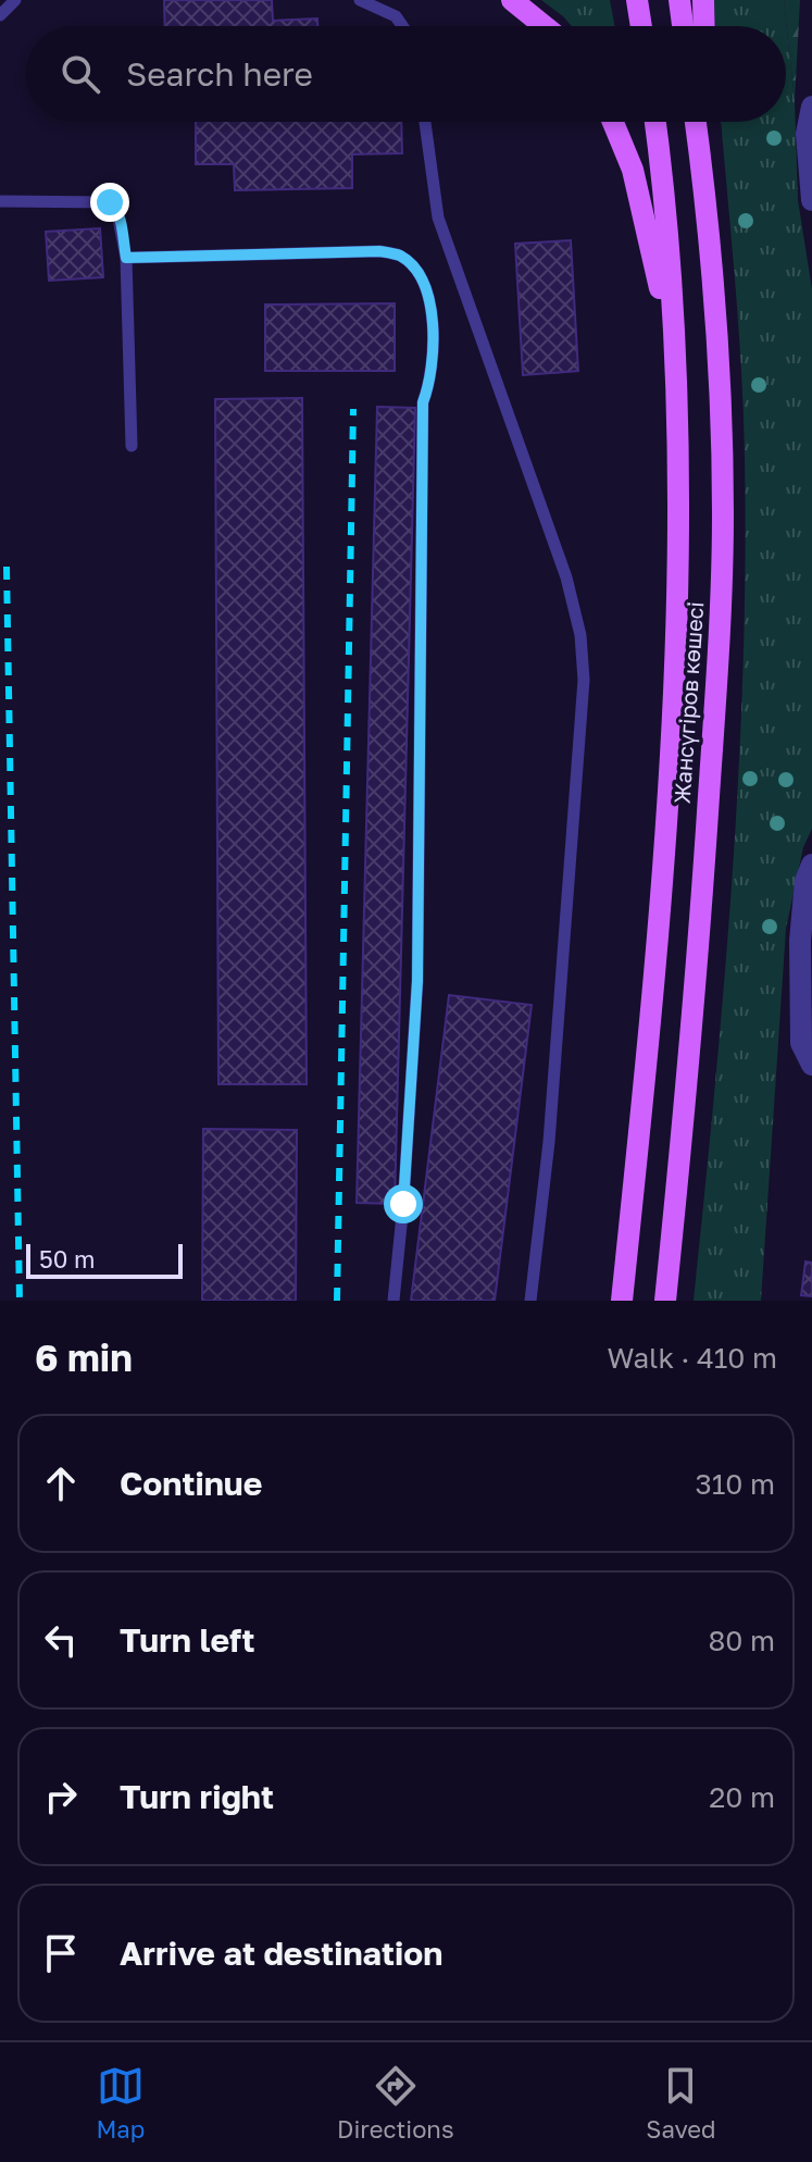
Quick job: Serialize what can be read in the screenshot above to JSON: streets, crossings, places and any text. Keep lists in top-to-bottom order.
{
  "streets": {
    "main road": ["Жансүгіров көшесі"]
  },
  "scale_bar": "50 m",
  "page": {
    "search": "Search here",
    "scale": "50 m",
    "heading": ["6 min", "Walk · 410 m"],
    "list": [
      ["Continue", "310 m"],
      ["Turn left", "80 m"],
      ["Turn right", "20 m"],
      "Arrive at destination"
    ],
    "nav": ["Map", "Directions", "Saved"]
  }
}
